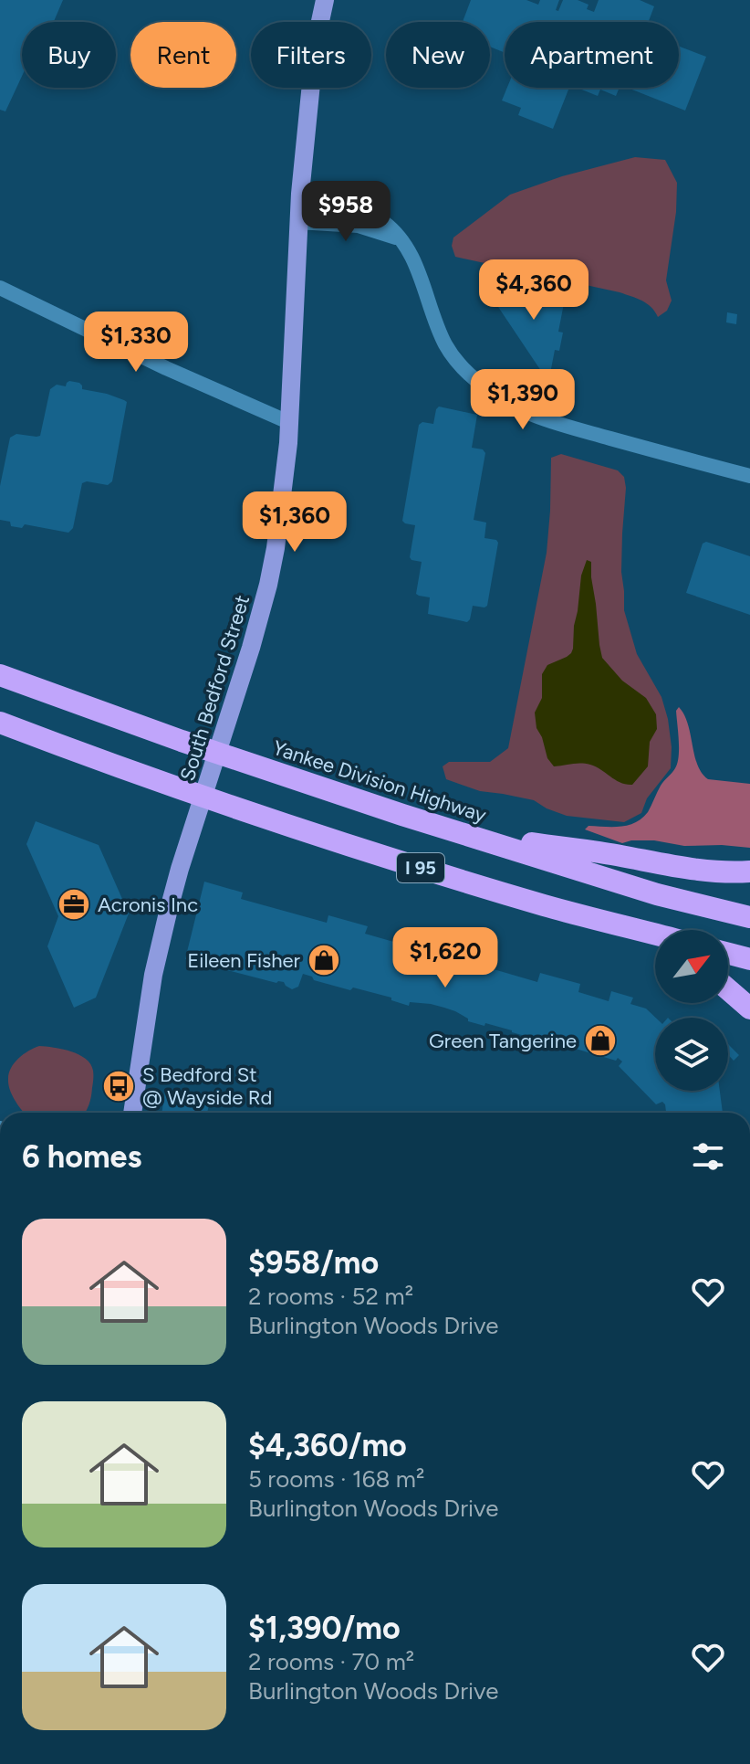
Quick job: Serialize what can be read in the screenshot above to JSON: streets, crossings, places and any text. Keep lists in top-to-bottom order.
{
  "streets": {
    "highway": ["Yankee Division Highway", "I 95"],
    "main road": ["South Bedford Street"]
  },
  "places": {
    "office": ["Acronis Inc"],
    "shop": ["Eileen Fisher", "Green Tangerine"],
    "bus stop": ["S Bedford St @ Wayside Rd"]
  },
  "north": "top right",
  "page": {
    "chip": [
      "Buy",
      "Rent",
      "Filters",
      "New",
      "Apartment"
    ],
    "price": [
      "$958",
      "$4,360",
      "$1,330",
      "$1,390",
      "$1,360",
      "$1,620"
    ],
    "heading": "6 homes",
    "list": [
      {
        "name": "$958/mo",
        "note": "2 rooms · 52 m² · Burlington Woods Drive"
      },
      {
        "name": "$4,360/mo",
        "note": "5 rooms · 168 m² · Burlington Woods Drive"
      },
      {
        "name": "$1,390/mo",
        "note": "2 rooms · 70 m² · Burlington Woods Drive"
      }
    ]
  }
}
